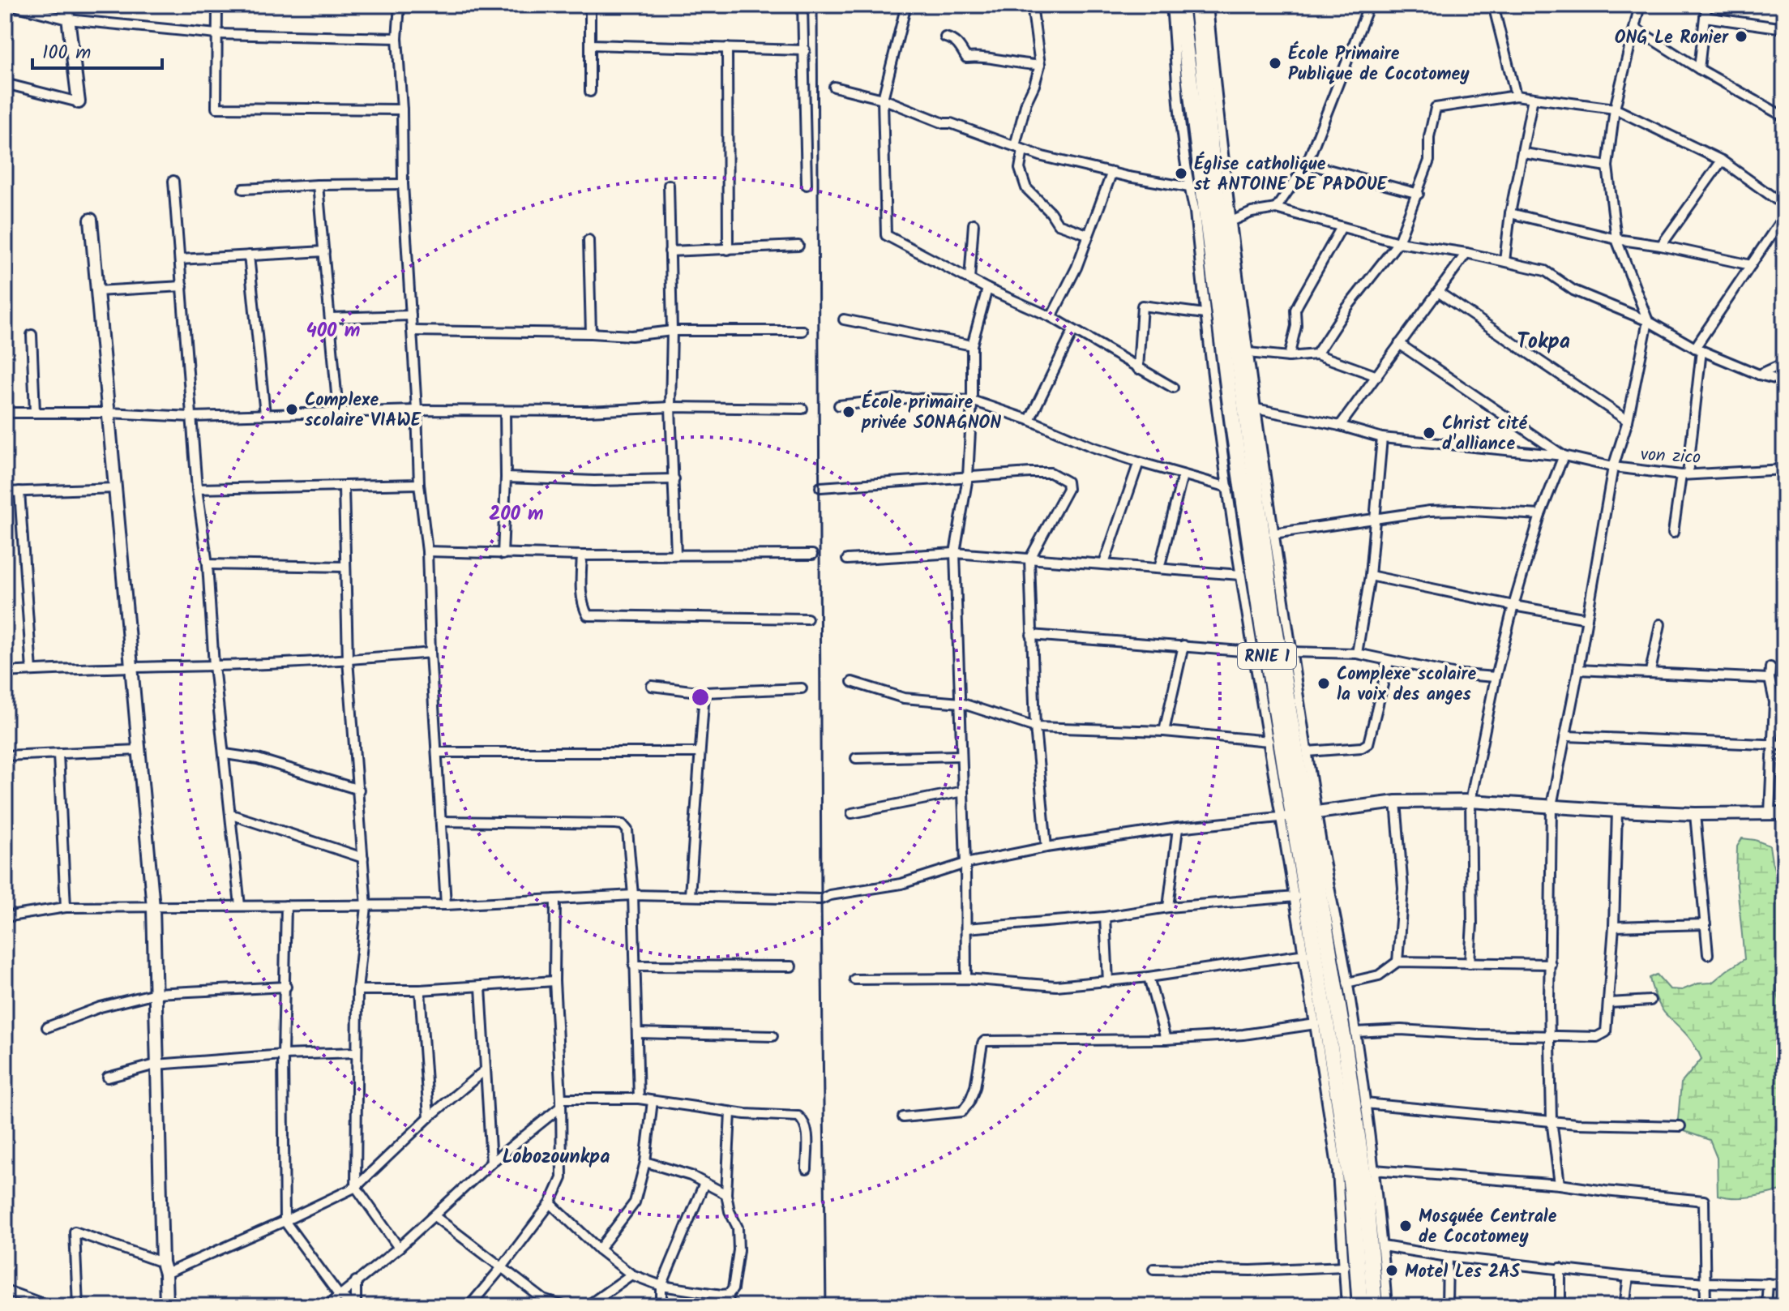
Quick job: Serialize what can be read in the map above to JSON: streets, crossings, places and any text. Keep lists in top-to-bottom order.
{
  "streets": {
    "highway": ["RNIE 1"],
    "street": ["von zico"]
  },
  "districts": ["Tokpa", "Lobozounkpa"],
  "places": [
    "ONG Le Ronier",
    "École Primaire Publique de Cocotomey",
    "Église catholique st ANTOINE DE PADOUE",
    "Complexe scolaire VIAWE",
    "École primaire privée SONAGNON",
    "Christ cité d'alliance",
    "Complexe scolaire la voix des anges",
    "Mosquée Centrale de Cocotomey",
    "Motel Les 2AS"
  ],
  "scale_bar": "100 m",
  "rings": ["400 m", "200 m"]
}
